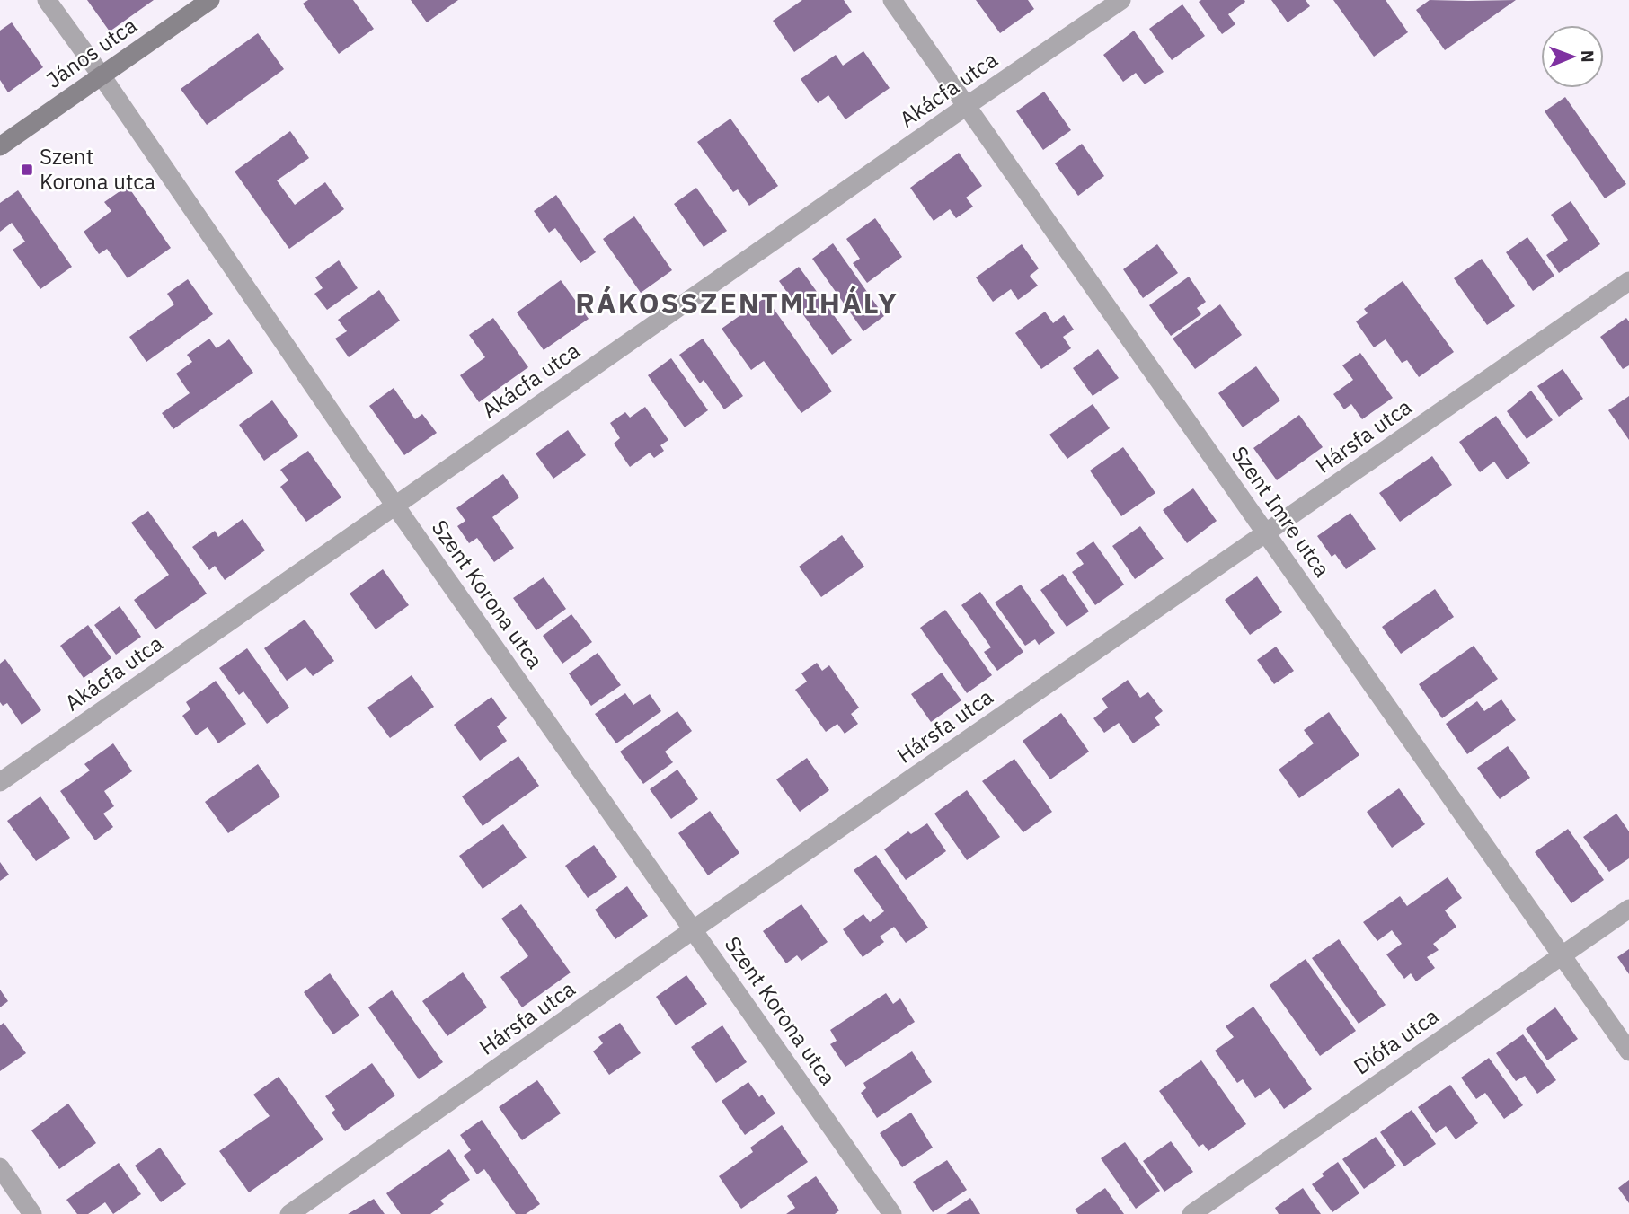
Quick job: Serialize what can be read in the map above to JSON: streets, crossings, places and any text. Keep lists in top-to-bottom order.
{
  "streets": {
    "street": [
      "János utca",
      "Akácfa utca",
      "Hársfa utca",
      "Szent Imre utca",
      "Szent Korona utca",
      "Diófa utca"
    ]
  },
  "crossings": [
    ["János utca", "Szent Korona utca"],
    ["Akácfa utca", "Szent Imre utca"],
    ["Akácfa utca", "Szent Korona utca"],
    ["Hársfa utca", "Szent Imre utca"],
    ["Hársfa utca", "Szent Korona utca"],
    ["Szent Imre utca", "Diófa utca"]
  ],
  "districts": ["RÁKOSSZENTMIHÁLY"],
  "places": {
    "transit": ["Szent Korona utca"]
  },
  "north": "right"
}
